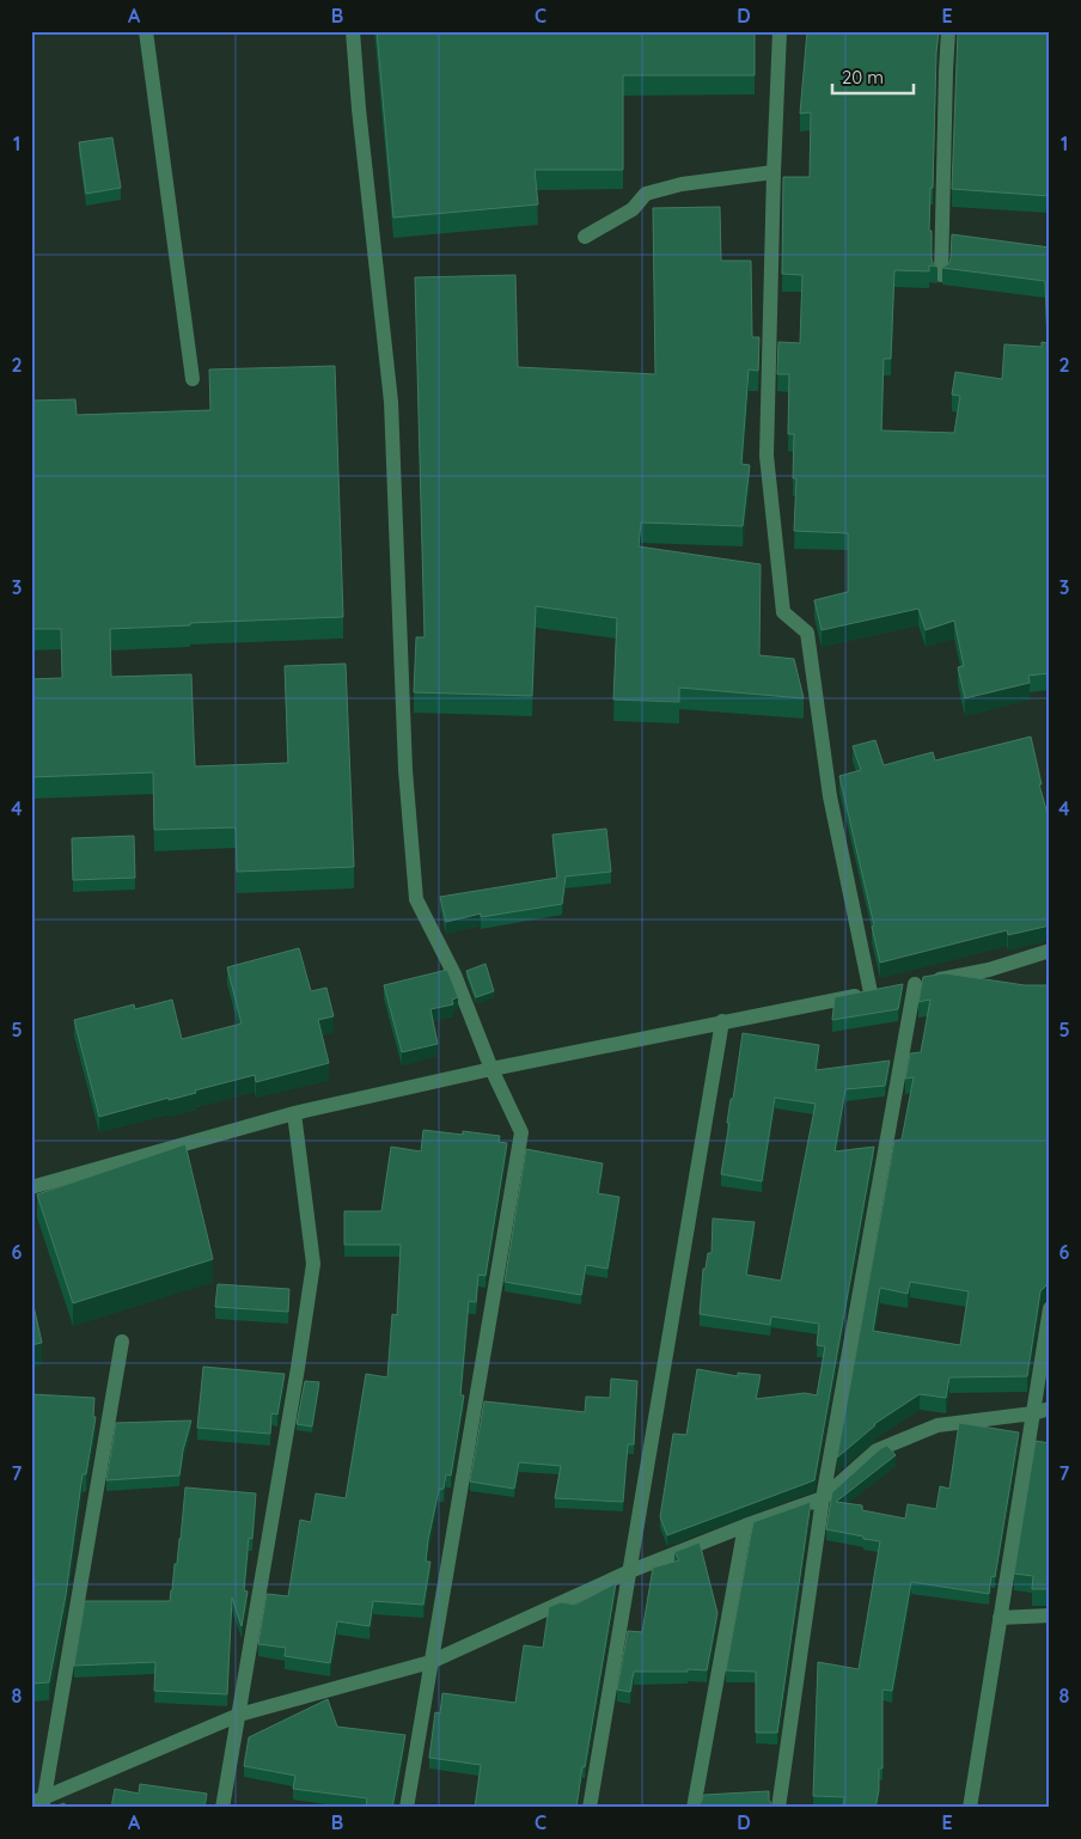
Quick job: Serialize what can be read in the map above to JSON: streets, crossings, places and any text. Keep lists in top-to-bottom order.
{
  "scale_bar": "20 m",
  "grid": {
    "columns": [
      "A",
      "B",
      "C",
      "D",
      "E"
    ],
    "rows": [
      "1",
      "2",
      "3",
      "4",
      "5",
      "6",
      "7",
      "8"
    ]
  }
}
